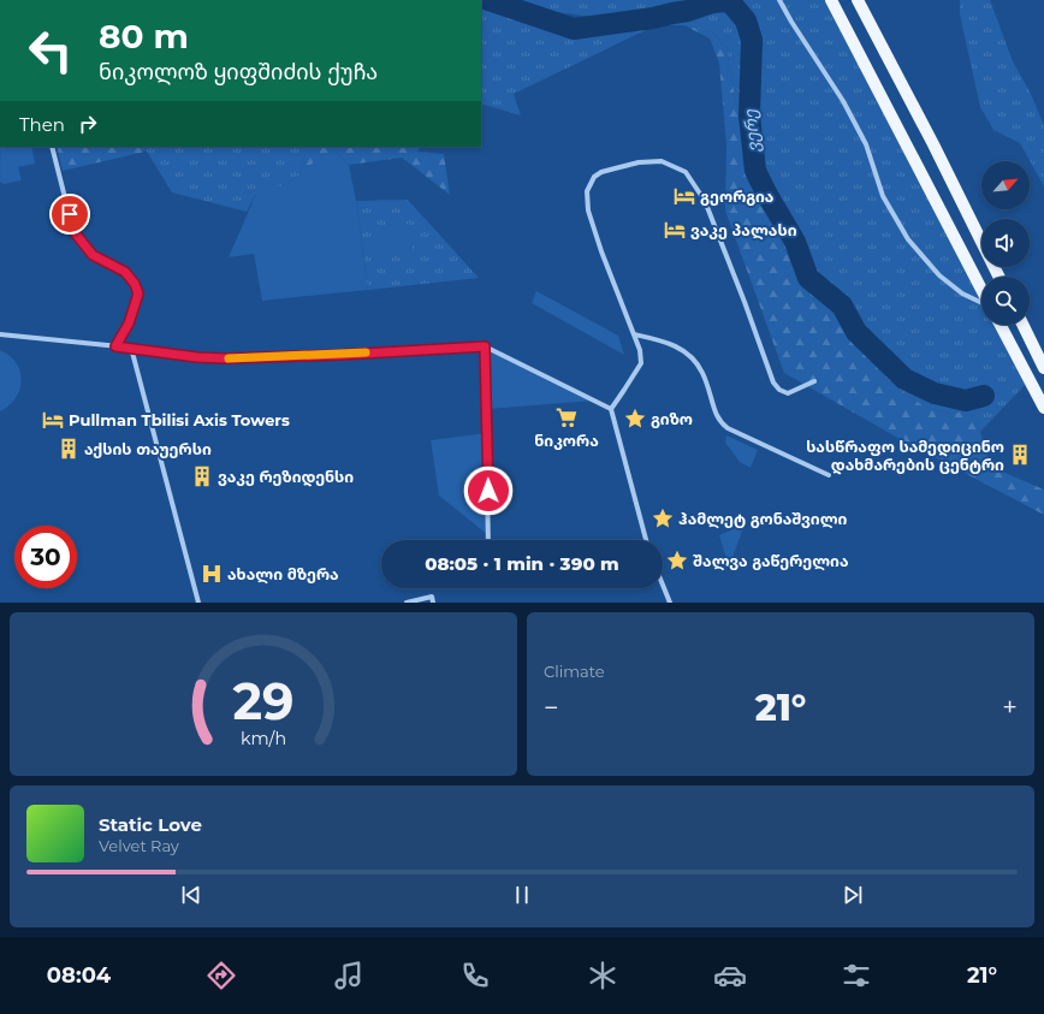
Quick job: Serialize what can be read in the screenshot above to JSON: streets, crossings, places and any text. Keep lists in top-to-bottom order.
{
  "water": ["ვერე"],
  "places": {
    "hotel": ["გეორგია", "ვაკე პალასი", "Pullman Tbilisi Axis Towers"],
    "supermarket": ["ნიკორა"],
    "place": ["გიზო", "ჰამლეტ გონაშვილი", "შალვა გაწერელია"],
    "building": ["აქსის თაუერსი", "სასწრაფო სამედიცინო დახმარების ცენტრი", "ვაკე რეზიდენსი"],
    "hospital": ["ახალი მზერა"]
  },
  "north": "top right",
  "page": {
    "turn": ["80 m", "ნიკოლოზ ყიფშიძის ქუჩა"],
    "then": "Then",
    "limit": "30",
    "trip": "08:05 · 1 min · 390 m",
    "tile": "Climate",
    "heat": ["−", "21°", "+"],
    "song": ["Static Love", "Velvet Ray"],
    "tabs": ["08:04", "21°"],
    "gauge": ["29", "km/h"]
  }
}
